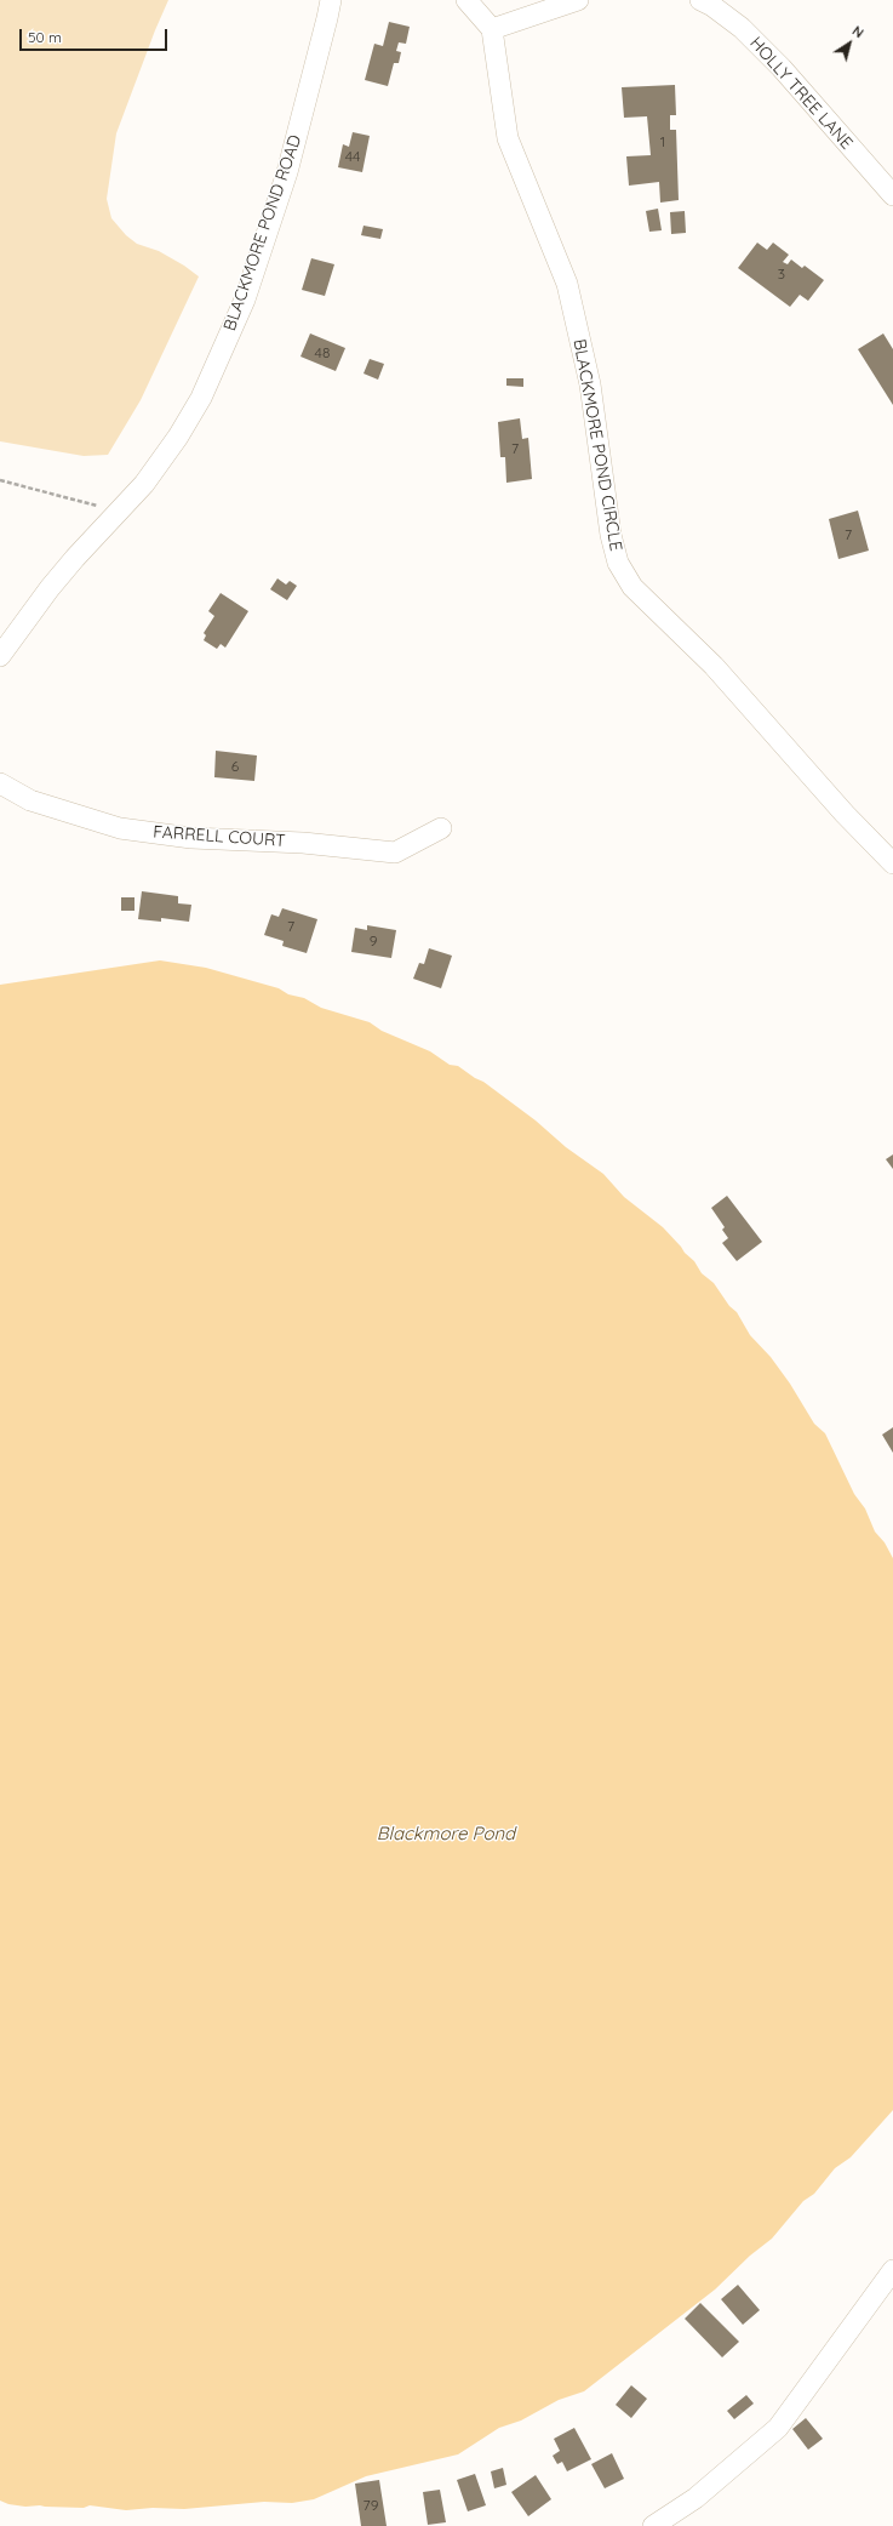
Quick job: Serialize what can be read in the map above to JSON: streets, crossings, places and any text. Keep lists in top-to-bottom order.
{
  "streets": {
    "street": [
      "HOLLY TREE LANE",
      "BLACKMORE POND ROAD",
      "BLACKMORE POND CIRCLE",
      "FARRELL COURT"
    ]
  },
  "water": ["Blackmore Pond"],
  "house_numbers": [
    "1",
    "44",
    "3",
    "48",
    "7",
    "7",
    "6",
    "7",
    "9",
    "79"
  ],
  "scale_bar": "50 m",
  "north": "top right"
}
